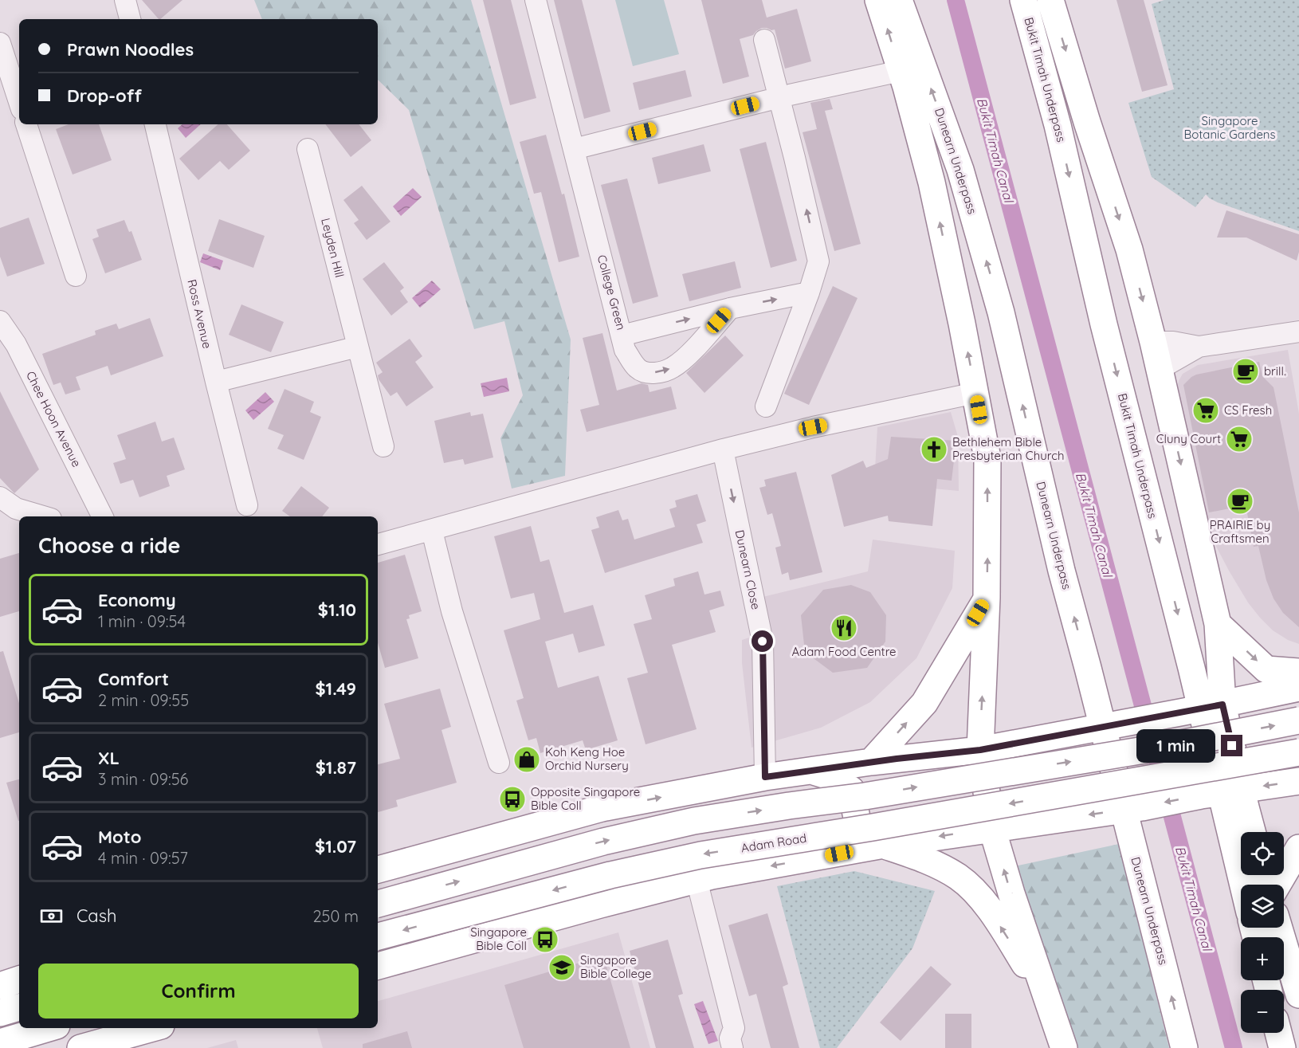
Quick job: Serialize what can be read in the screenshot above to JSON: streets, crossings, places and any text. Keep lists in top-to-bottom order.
{
  "streets": {
    "highway": ["Bukit Timah Underpass", "Dunearn Underpass", "Adam Road"],
    "street": [
      "Leyden Hill",
      "College Green",
      "Ross Avenue",
      "Chee Hoon Avenue",
      "Dunearn Close"
    ]
  },
  "one_way": ["Dunearn Close"],
  "water": ["Bukit Timah Canal"],
  "parks": ["Singapore Botanic Gardens"],
  "places": {
    "cafe": ["brill.", "PRAIRIE by Craftsmen"],
    "supermarket": ["CS Fresh", "Cluny Court"],
    "church": ["Bethlehem Bible Presbyterian Church"],
    "restaurant": ["Adam Food Centre"],
    "shop": ["Koh Keng Hoe Orchid Nursery"],
    "bus stop": ["Opposite Singapore Bible Coll", "Singapore Bible Coll"],
    "school or university": ["Singapore Bible College"]
  },
  "page": {
    "banner": ["Prawn Noodles", "Drop-off"],
    "heading": "Choose a ride",
    "list": [
      {
        "name": "Economy",
        "note": "1 min · 09:54",
        "value": "$1.10"
      },
      {
        "name": "Comfort",
        "note": "2 min · 09:55",
        "value": "$1.49"
      },
      {
        "name": "XL",
        "note": "3 min · 09:56",
        "value": "$1.87"
      },
      {
        "name": "Moto",
        "note": "4 min · 09:57",
        "value": "$1.07"
      }
    ],
    "bubble": "1 min",
    "map_buttons": ["+", "−"],
    "pay": ["Cash", "250 m"],
    "buttons": "Confirm"
  }
}
